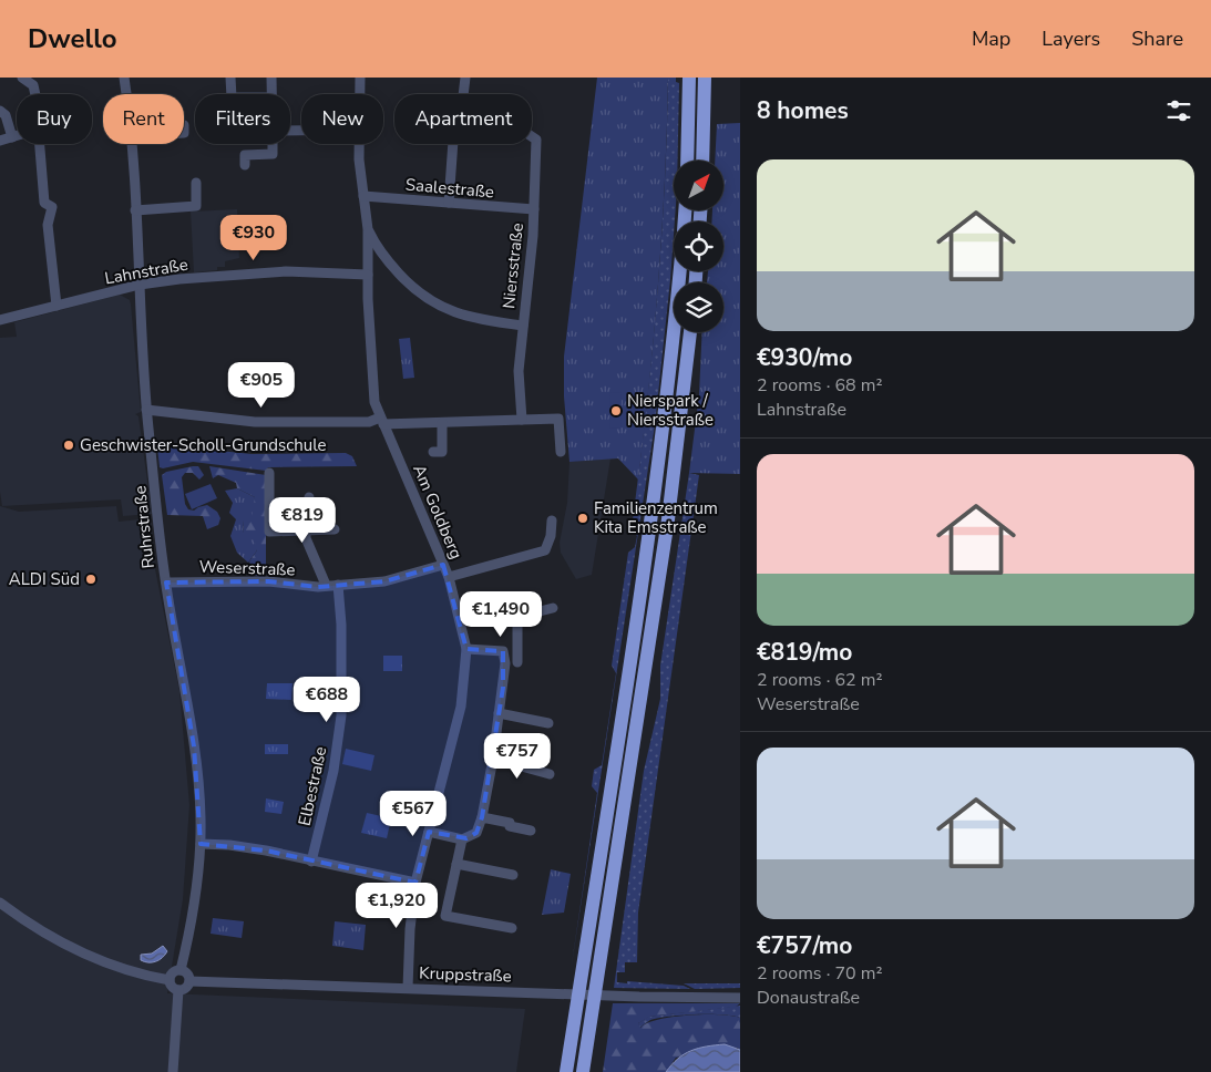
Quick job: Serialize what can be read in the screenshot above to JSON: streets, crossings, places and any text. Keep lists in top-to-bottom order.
{
  "streets": {
    "street": [
      "Saalestraße",
      "Niersstraße",
      "Lahnstraße",
      "Am Goldberg",
      "Ruhrstraße",
      "Weserstraße",
      "Elbestraße",
      "Kruppstraße"
    ]
  },
  "crossings": [
    ["Saalestraße", "Niersstraße"],
    ["Saalestraße", "Am Goldberg"],
    ["Niersstraße", "Am Goldberg"],
    ["Lahnstraße", "Am Goldberg"],
    ["Lahnstraße", "Ruhrstraße"],
    ["Am Goldberg", "Weserstraße"],
    ["Am Goldberg", "Kruppstraße"],
    ["Ruhrstraße", "Weserstraße"],
    ["Ruhrstraße", "Kruppstraße"],
    ["Weserstraße", "Elbestraße"]
  ],
  "places": [
    "Nierspark / Niersstraße",
    "Geschwister-Scholl-Grundschule",
    "Familienzentrum Kita Emsstraße",
    "ALDI Süd"
  ],
  "north": "top right",
  "page": {
    "header": "Dwello",
    "nav": ["Map", "Layers", "Share"],
    "heading": "8 homes",
    "chip": [
      "Buy",
      "Rent",
      "Filters",
      "New",
      "Apartment"
    ],
    "list": [
      {
        "name": "€930/mo",
        "note": "2 rooms · 68 m² · Lahnstraße"
      },
      {
        "name": "€819/mo",
        "note": "2 rooms · 62 m² · Weserstraße"
      },
      {
        "name": "€757/mo",
        "note": "2 rooms · 70 m² · Donaustraße"
      }
    ],
    "price": [
      "€930",
      "€905",
      "€819",
      "€1,490",
      "€688",
      "€757",
      "€567",
      "€1,920"
    ]
  }
}
